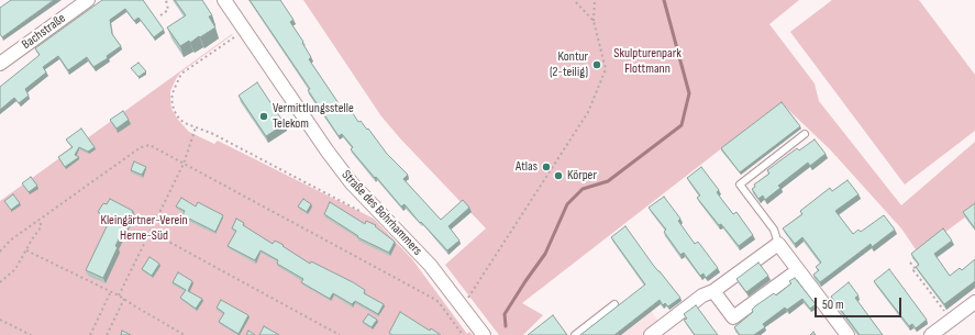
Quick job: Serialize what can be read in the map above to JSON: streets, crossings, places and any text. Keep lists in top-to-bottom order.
{
  "streets": {
    "street": ["Bachstraße", "Straße des Bohrhammers"]
  },
  "parks": ["Skulpturenpark Flottmann", "Kleingärtner-Verein Herne-Süd"],
  "places": [
    "Kontur (2-teilig)",
    "Vermittlungsstelle Telekom",
    "Atlas",
    "Körper"
  ],
  "scale_bar": "50 m"
}
